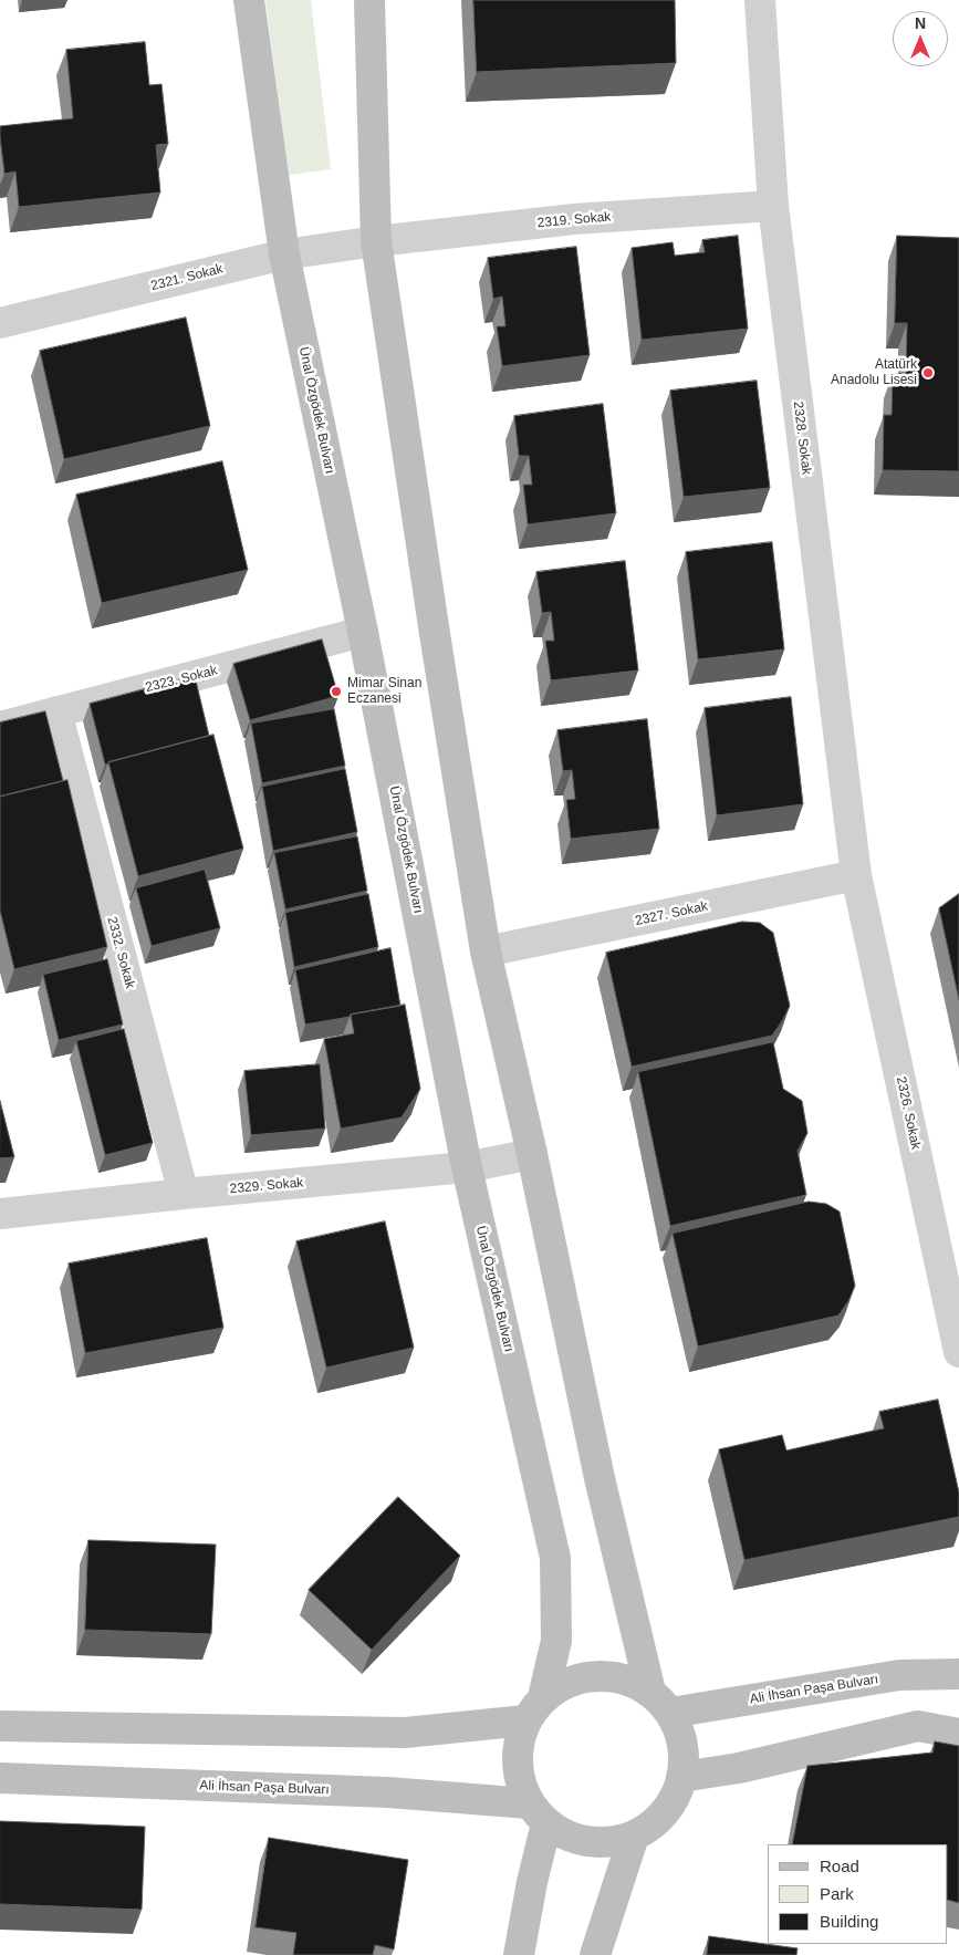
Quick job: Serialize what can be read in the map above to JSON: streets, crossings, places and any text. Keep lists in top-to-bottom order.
{
  "streets": {
    "main road": ["Ünal Özgödek Bulvarı", "Ali İhsan Paşa Bulvarı"],
    "street": [
      "2319. Sokak",
      "2321. Sokak",
      "2328. Sokak",
      "2323. Sokak",
      "2327. Sokak",
      "2332. Sokak",
      "2326. Sokak",
      "2329. Sokak"
    ]
  },
  "crossings": [
    ["2319. Sokak", "2321. Sokak"],
    ["2319. Sokak", "2328. Sokak"],
    ["2321. Sokak", "Ünal Özgödek Bulvarı"],
    ["Ünal Özgödek Bulvarı", "2323. Sokak"],
    ["Ünal Özgödek Bulvarı", "2329. Sokak"],
    ["Ünal Özgödek Bulvarı", "Ali İhsan Paşa Bulvarı"],
    ["2328. Sokak", "2327. Sokak"],
    ["2328. Sokak", "2326. Sokak"],
    ["2323. Sokak", "2332. Sokak"],
    ["2327. Sokak", "2326. Sokak"],
    ["2332. Sokak", "2329. Sokak"]
  ],
  "places": ["Atatürk Anadolu Lisesi", "Mimar Sinan Eczanesi"],
  "legend": ["Road", "Park", "Building"],
  "north": "top"
}
